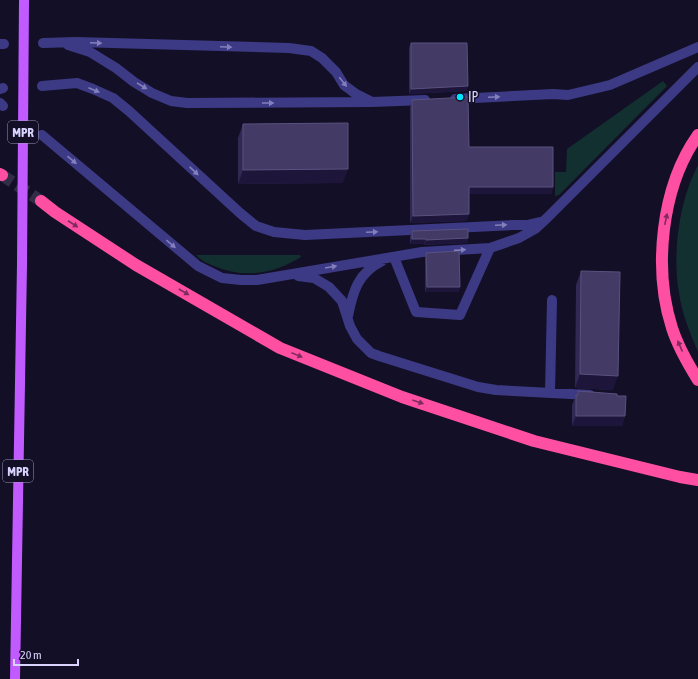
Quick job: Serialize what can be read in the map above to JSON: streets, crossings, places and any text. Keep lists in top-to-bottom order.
{
  "streets": {
    "main road": ["MPR"]
  },
  "places": ["IP"],
  "scale_bar": "20 m"
}
